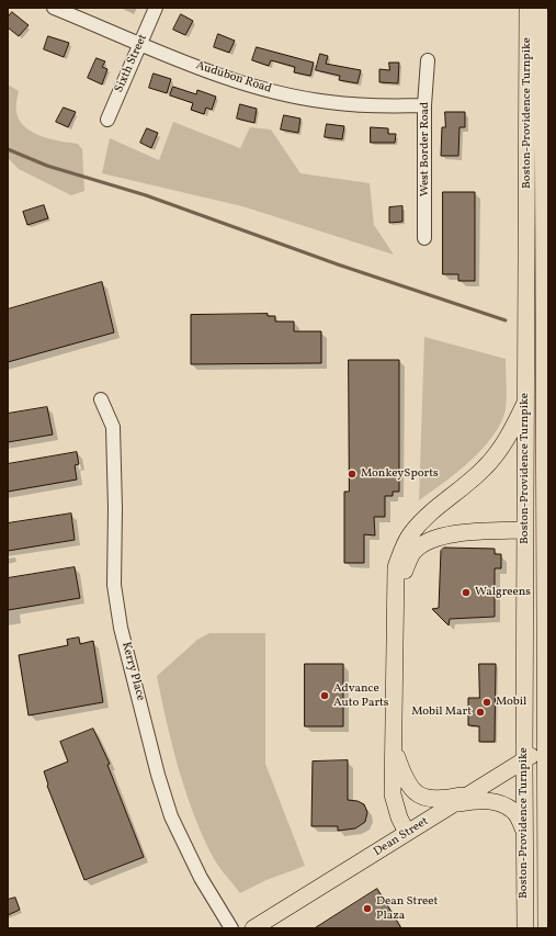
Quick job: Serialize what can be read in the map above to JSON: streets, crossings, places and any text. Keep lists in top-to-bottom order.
{
  "streets": {
    "main road": ["Boston-Providence Turnpike", "Dean Street"],
    "street": [
      "Sixth Street",
      "Audubon Road",
      "West Border Road",
      "Kerry Place"
    ]
  },
  "crossings": [
    ["Sixth Street", "Audubon Road"],
    ["Audubon Road", "West Border Road"],
    ["Boston-Providence Turnpike", "Dean Street"]
  ],
  "places": [
    "MonkeySports",
    "Walgreens",
    "Advance Auto Parts",
    "Mobil",
    "Mobil Mart",
    "Dean Street Plaza"
  ]
}
